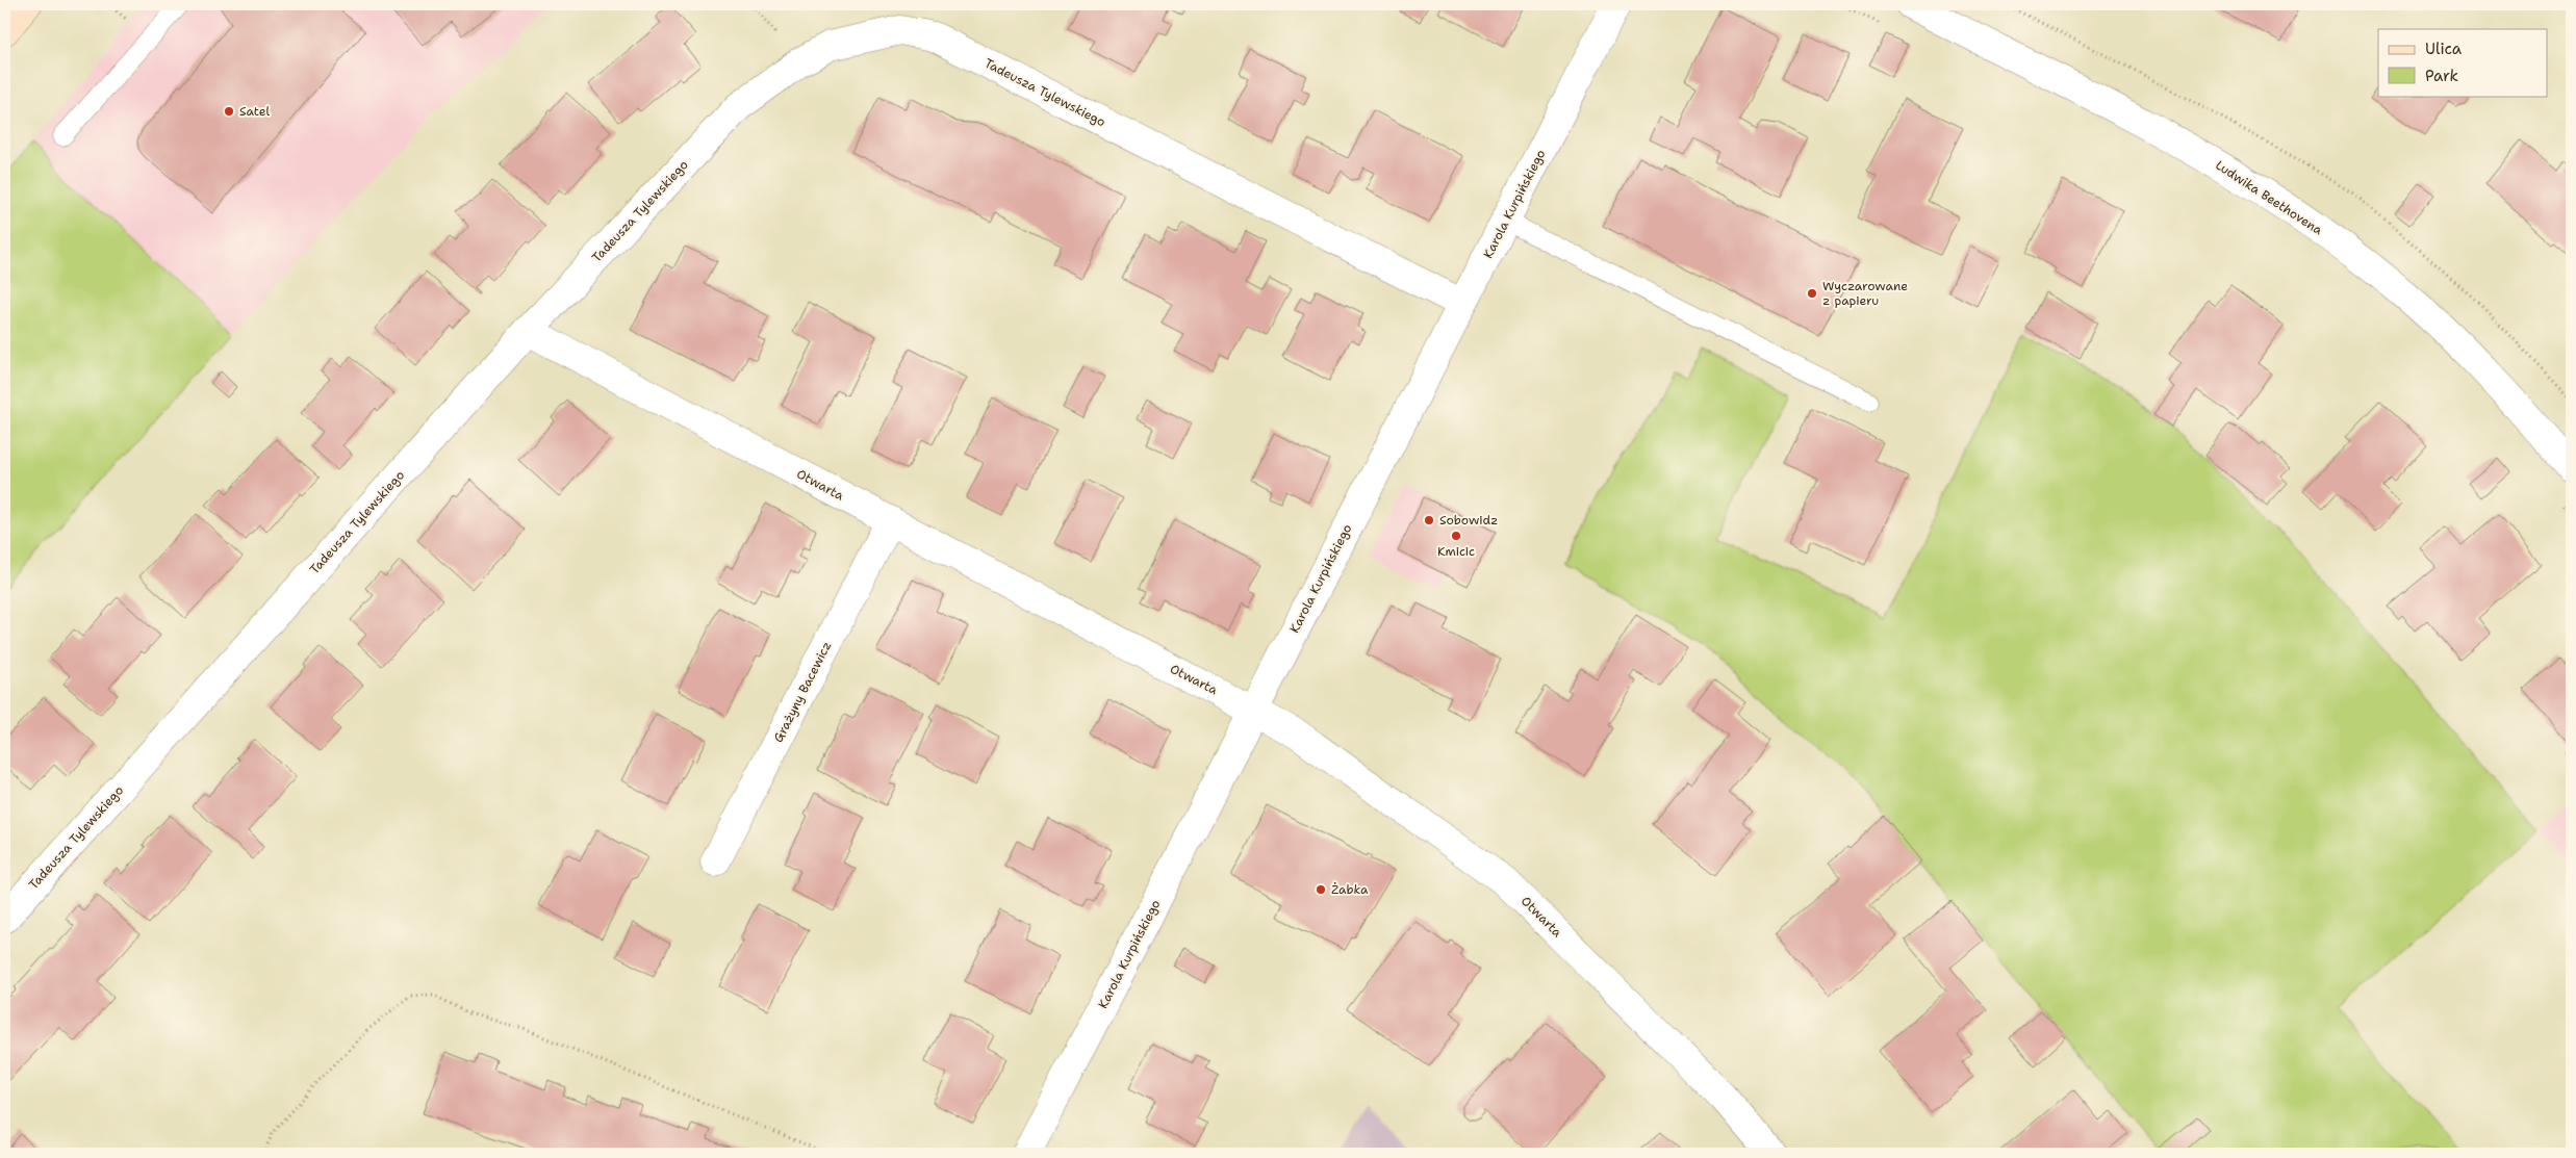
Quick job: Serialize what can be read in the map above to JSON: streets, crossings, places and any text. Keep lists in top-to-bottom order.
{
  "streets": {
    "street": [
      "Tadeusza Tylewskiego",
      "Ludwika Beethovena",
      "Karola Kurpińskiego",
      "Otwarta",
      "Grażyny Bacewicz"
    ]
  },
  "crossings": [
    ["Tadeusza Tylewskiego", "Karola Kurpińskiego"],
    ["Tadeusza Tylewskiego", "Otwarta"],
    ["Karola Kurpińskiego", "Otwarta"],
    ["Otwarta", "Grażyny Bacewicz"]
  ],
  "places": [
    "Satel",
    "Wyczarowane z papieru",
    "Sobowidz",
    "Kmicic",
    "Żabka"
  ],
  "legend": ["Ulica", "Park"]
}
